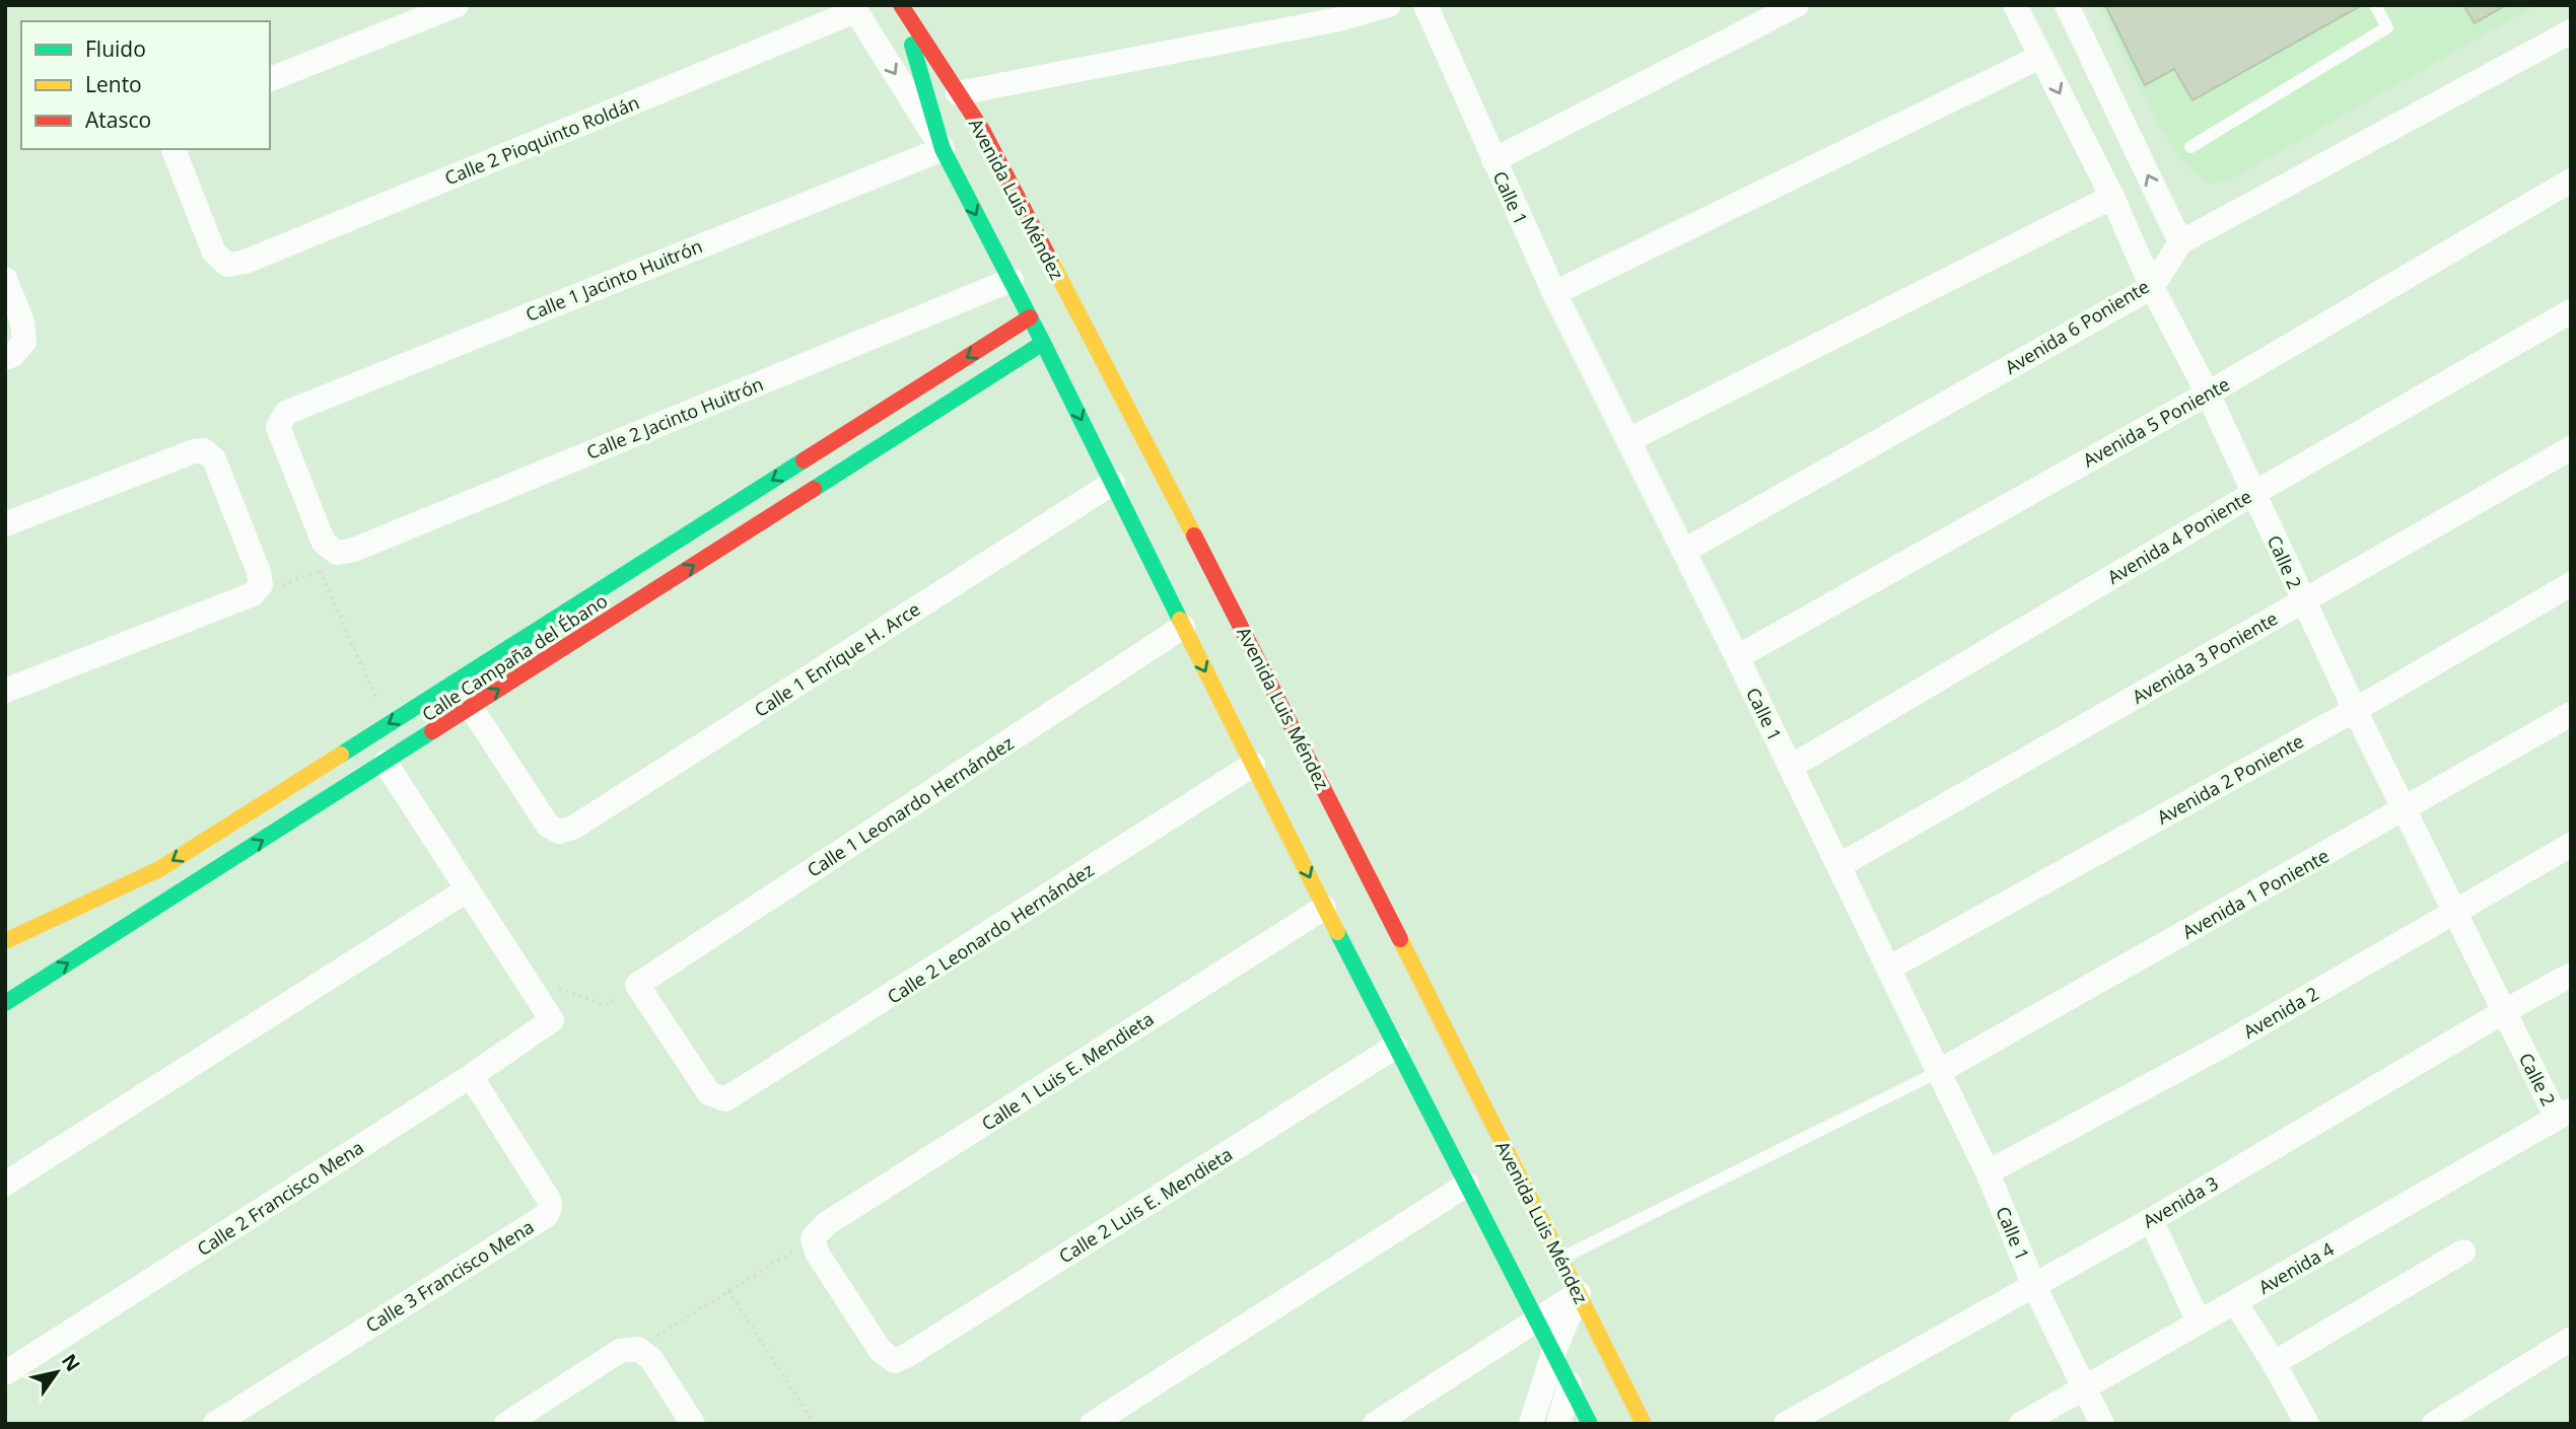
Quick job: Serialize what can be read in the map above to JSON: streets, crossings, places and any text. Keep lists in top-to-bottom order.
{
  "streets": {
    "main road": ["Avenida Luis Méndez", "Calle Campaña del Ébano"],
    "street": [
      "Calle 2 Pioquinto Roldán",
      "Calle 1",
      "Calle 1 Jacinto Huitrón",
      "Avenida 6 Poniente",
      "Calle 2 Jacinto Huitrón",
      "Avenida 5 Poniente",
      "Avenida 4 Poniente",
      "Calle 2",
      "Avenida 3 Poniente",
      "Calle 1 Enrique H. Arce",
      "Avenida 2 Poniente",
      "Calle 1 Leonardo Hernández",
      "Avenida 1 Poniente",
      "Calle 2 Leonardo Hernández",
      "Avenida 2",
      "Calle 1 Luis E. Mendieta",
      "Calle 2 Francisco Mena",
      "Avenida 3",
      "Calle 2 Luis E. Mendieta",
      "Avenida 4",
      "Calle 3 Francisco Mena"
    ]
  },
  "crossings": [
    ["Calle 2 Pioquinto Roldán", "Avenida Luis Méndez"],
    ["Calle 1", "Avenida 6 Poniente"],
    ["Calle 1", "Avenida 5 Poniente"],
    ["Calle 1", "Avenida 4 Poniente"],
    ["Calle 1", "Avenida 3 Poniente"],
    ["Calle 1", "Avenida 2 Poniente"],
    ["Calle 1", "Avenida 1 Poniente"],
    ["Calle 1", "Avenida 2"],
    ["Calle 1", "Avenida 3"],
    ["Calle 1", "Avenida 4"],
    ["Avenida Luis Méndez", "Calle 1 Jacinto Huitrón"],
    ["Avenida Luis Méndez", "Calle 2 Jacinto Huitrón"],
    ["Avenida Luis Méndez", "Calle Campaña del Ébano"],
    ["Avenida Luis Méndez", "Calle 1 Enrique H. Arce"],
    ["Avenida Luis Méndez", "Calle 1 Leonardo Hernández"],
    ["Avenida Luis Méndez", "Calle 2 Leonardo Hernández"],
    ["Avenida Luis Méndez", "Calle 1 Luis E. Mendieta"],
    ["Avenida Luis Méndez", "Calle 2 Luis E. Mendieta"],
    ["Calle 1 Jacinto Huitrón", "Calle 2 Jacinto Huitrón"],
    ["Avenida 6 Poniente", "Calle 2"],
    ["Avenida 5 Poniente", "Calle 2"],
    ["Avenida 4 Poniente", "Calle 2"],
    ["Calle 2", "Avenida 3 Poniente"],
    ["Calle 2", "Avenida 2 Poniente"],
    ["Calle 2", "Avenida 1 Poniente"],
    ["Calle 2", "Avenida 2"],
    ["Calle 2", "Avenida 3"],
    ["Calle 2", "Avenida 4"],
    ["Calle Campaña del Ébano", "Calle 1 Enrique H. Arce"],
    ["Calle 1 Leonardo Hernández", "Calle 2 Leonardo Hernández"],
    ["Calle 1 Luis E. Mendieta", "Calle 2 Luis E. Mendieta"],
    ["Calle 2 Francisco Mena", "Calle 3 Francisco Mena"]
  ],
  "legend": ["Fluido", "Lento", "Atasco"],
  "north": "top right"
}
